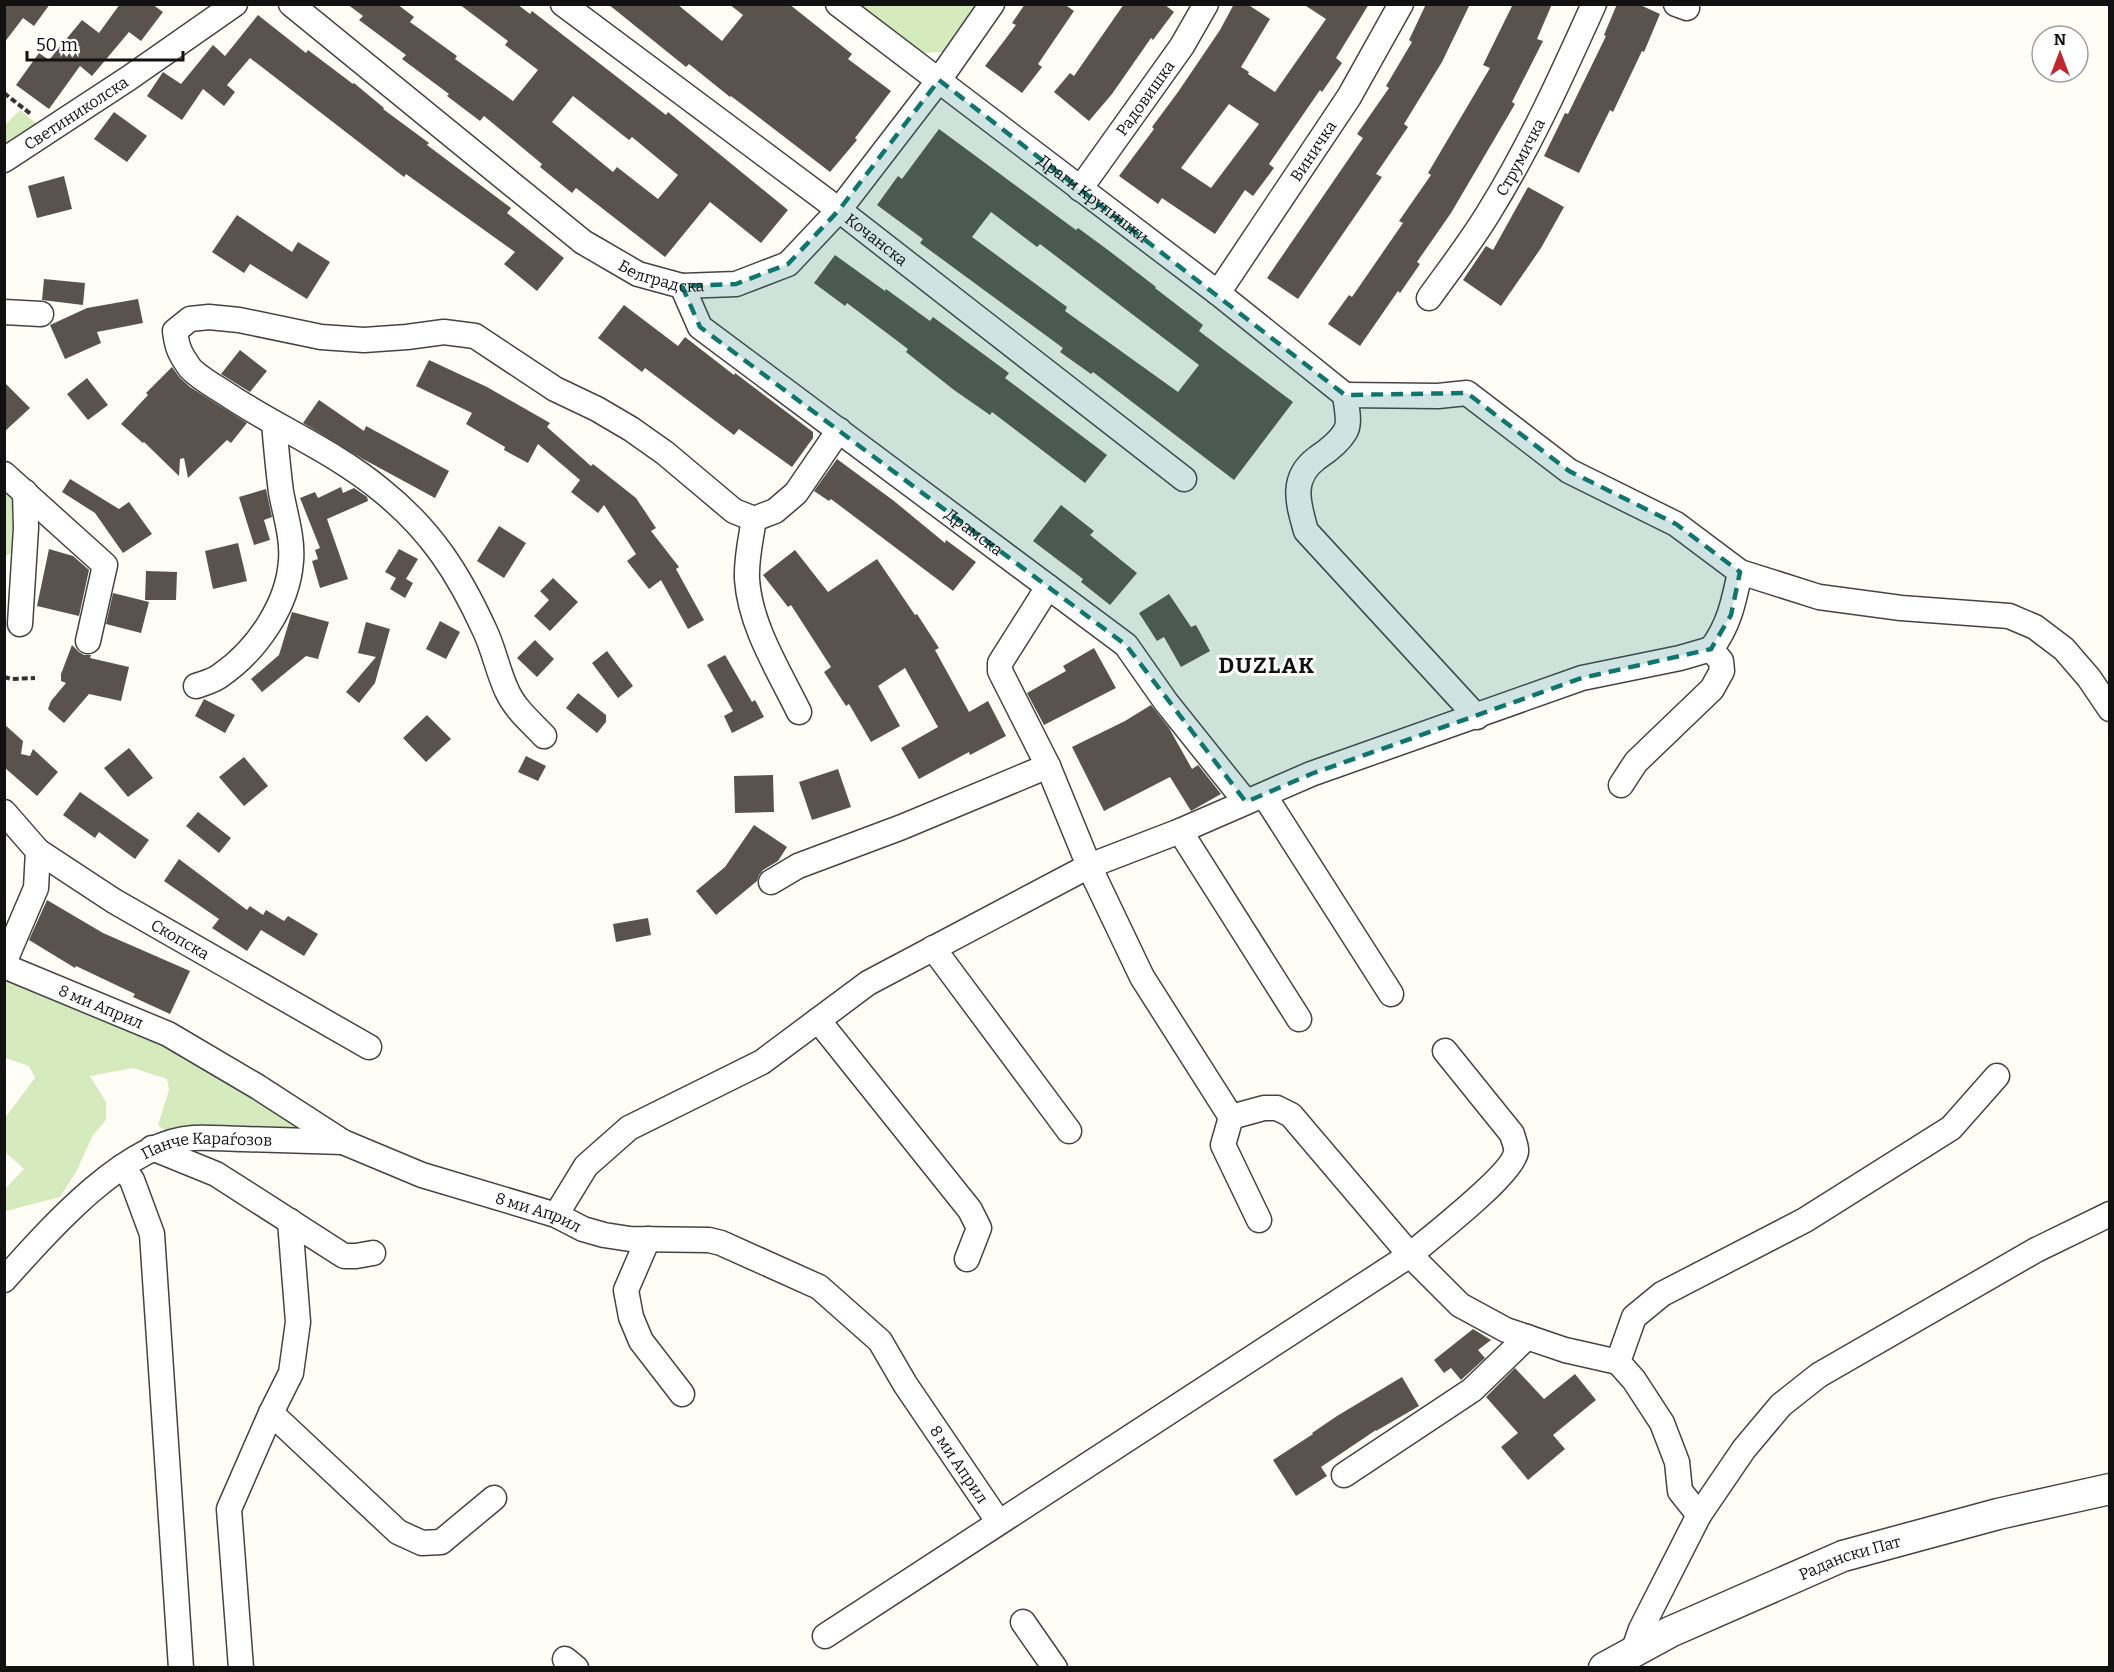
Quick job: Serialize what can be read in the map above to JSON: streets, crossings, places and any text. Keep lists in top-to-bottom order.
{
  "streets": {
    "street": [
      "Радовишка",
      "Светиниколска",
      "Виничка",
      "Струмичка",
      "Драги Крупишки",
      "Кочанска",
      "Белградска",
      "Драмска",
      "Скопска",
      "8 ми Април",
      "Панче Караѓозов",
      "Радански Пат"
    ]
  },
  "crossings": [
    ["Радовишка", "Драги Крупишки"],
    ["Виничка", "Драги Крупишки"],
    ["Драги Крупишки", "Белградска"],
    ["Кочанска", "Белградска"],
    ["Белградска", "Драмска"],
    ["Скопска", "8 ми Април"],
    ["8 ми Април", "Панче Караѓозов"]
  ],
  "districts": ["DUZLAK"],
  "scale_bar": "50 m",
  "north": "top"
}
